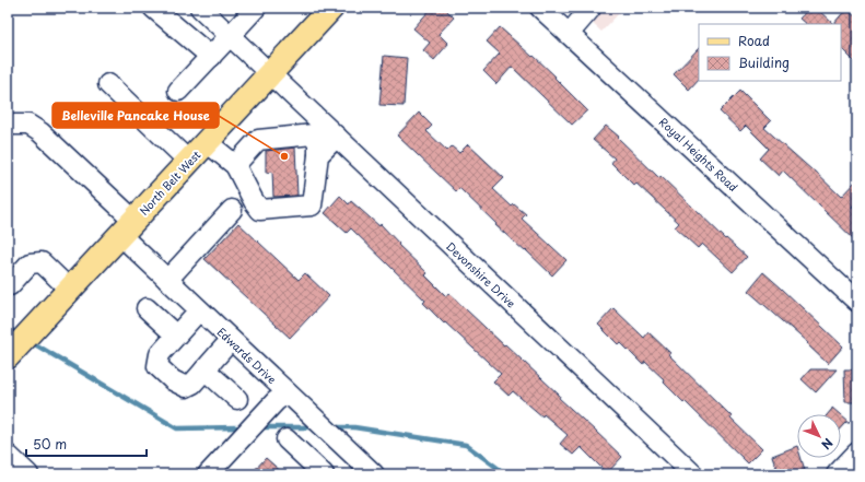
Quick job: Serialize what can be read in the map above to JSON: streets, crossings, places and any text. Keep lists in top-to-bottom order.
{
  "streets": {
    "main road": ["North Belt West"],
    "street": ["Royal Heights Road", "Devonshire Drive", "Edwards Drive"]
  },
  "crossings": [
    ["North Belt West", "Devonshire Drive"],
    ["North Belt West", "Edwards Drive"]
  ],
  "places": ["Belleville Pancake House"],
  "legend": ["Road", "Building"],
  "scale_bar": "50 m",
  "north": "bottom right"
}
